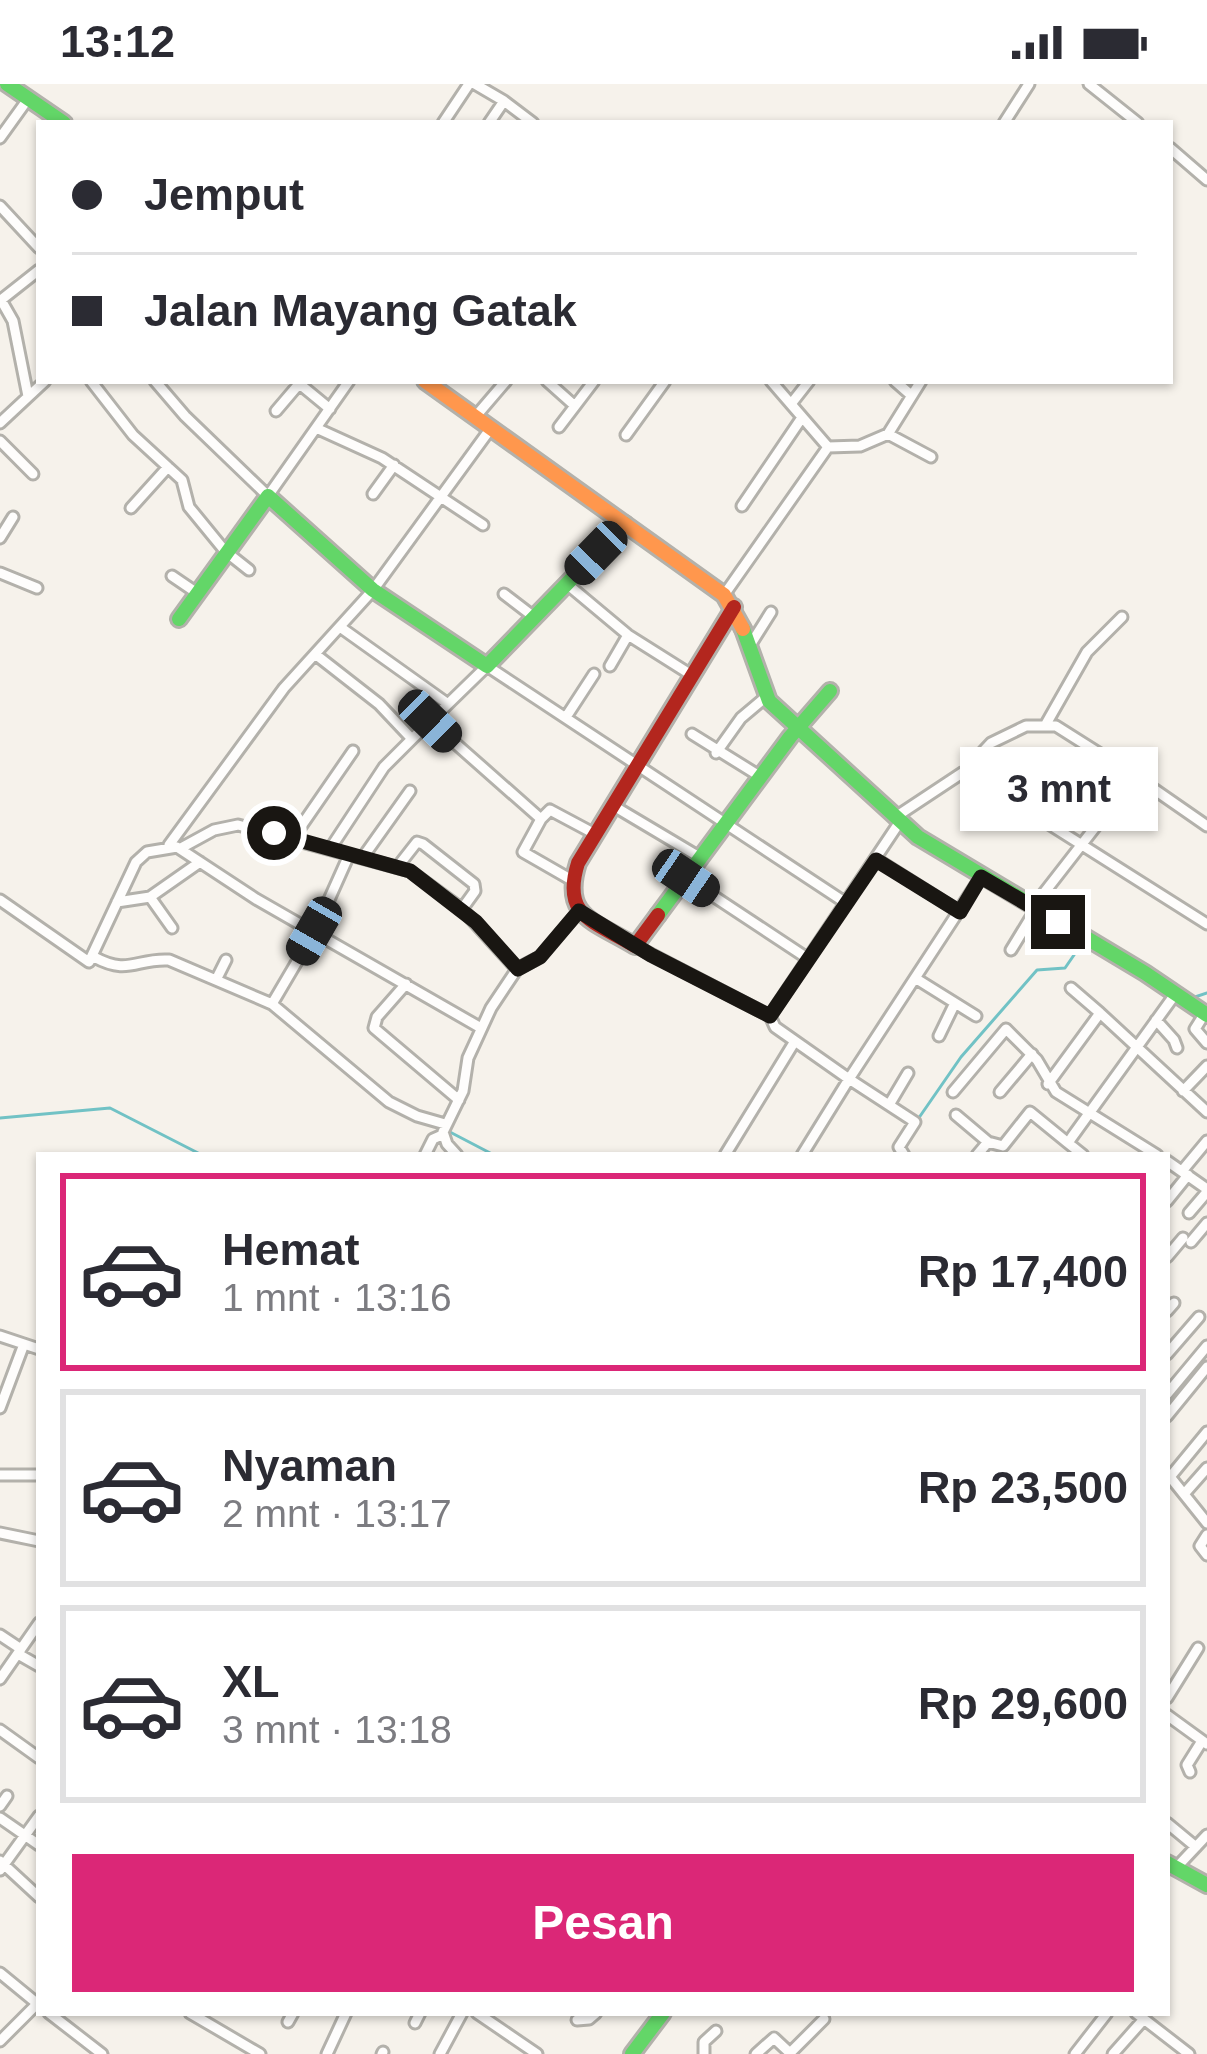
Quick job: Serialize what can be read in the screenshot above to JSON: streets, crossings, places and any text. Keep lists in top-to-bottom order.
{
  "page": {
    "status": "13:12",
    "banner": ["Jemput", "Jalan Mayang Gatak"],
    "bubble": "3 mnt",
    "list": [
      {
        "name": "Hemat",
        "note": "1 mnt · 13:16",
        "value": "Rp 17,400"
      },
      {
        "name": "Nyaman",
        "note": "2 mnt · 13:17",
        "value": "Rp 23,500"
      },
      {
        "name": "XL",
        "note": "3 mnt · 13:18",
        "value": "Rp 29,600"
      }
    ],
    "buttons": "Pesan"
  }
}
